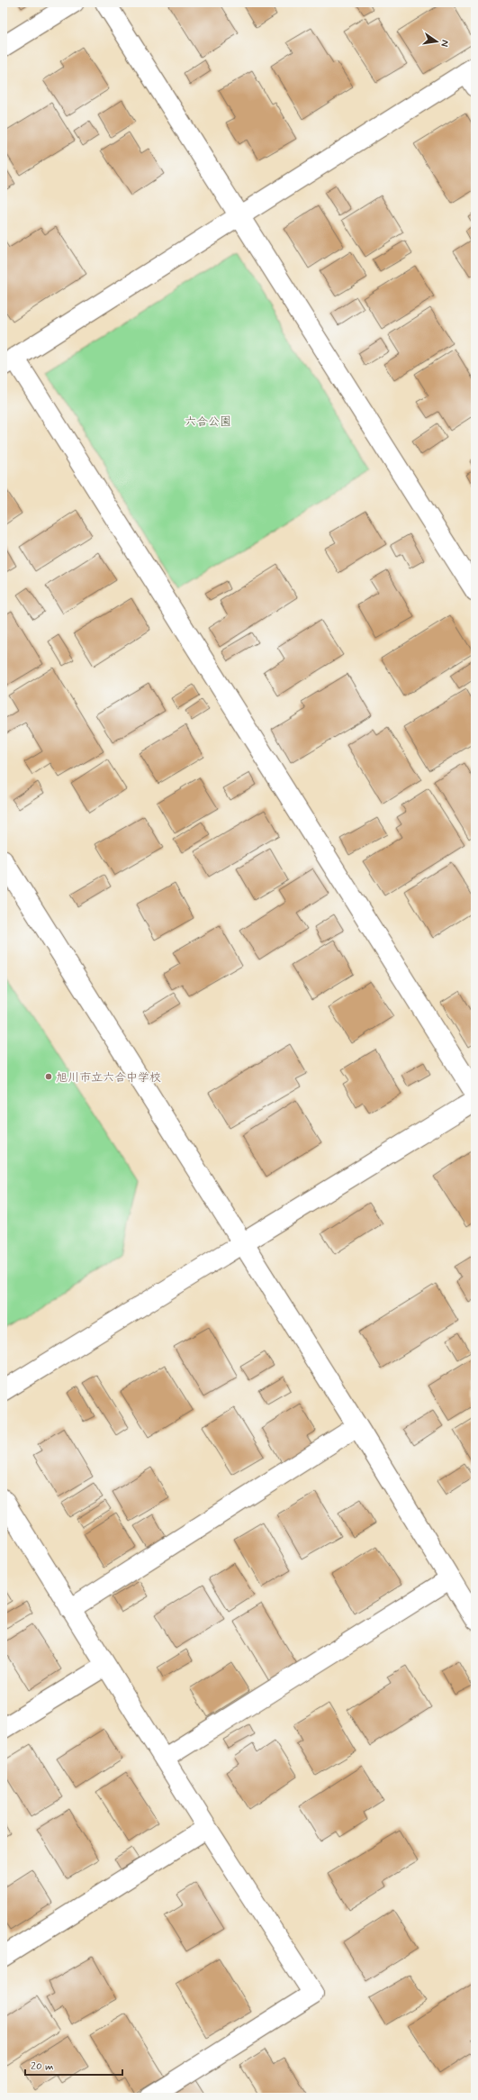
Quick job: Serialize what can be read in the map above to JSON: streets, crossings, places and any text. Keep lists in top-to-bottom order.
{
  "parks": ["六合公園"],
  "places": ["旭川市立六合中学校"],
  "scale_bar": "20 m",
  "north": "right"
}
